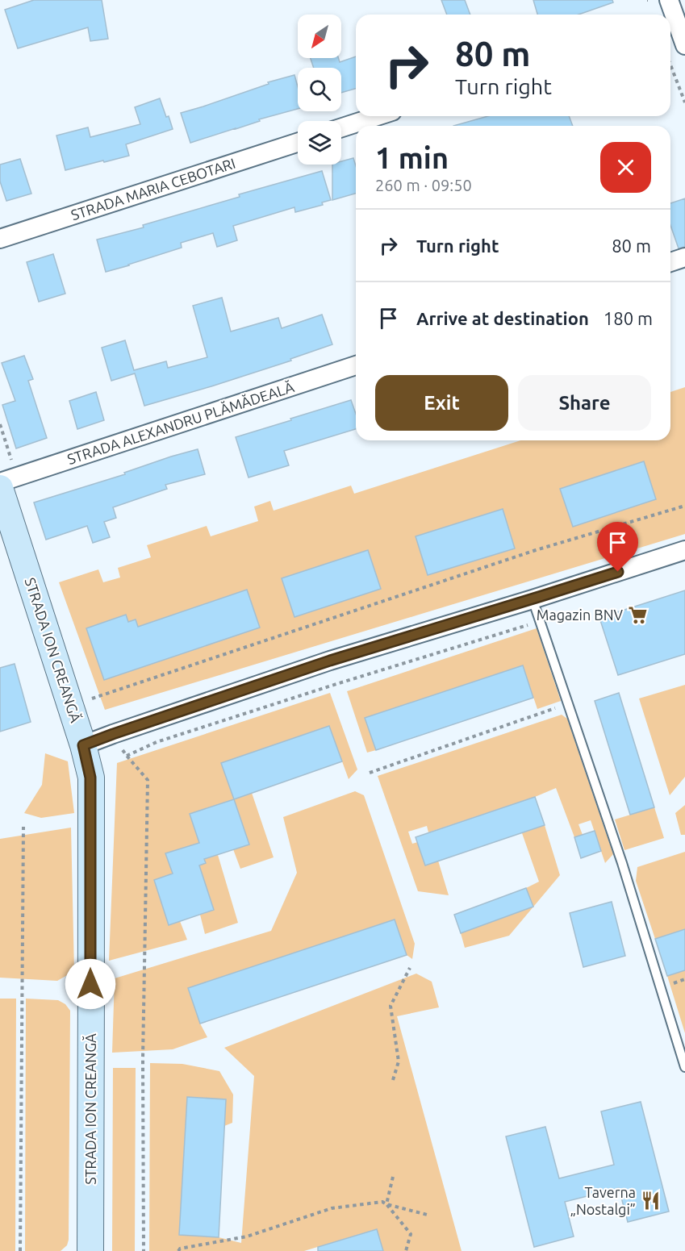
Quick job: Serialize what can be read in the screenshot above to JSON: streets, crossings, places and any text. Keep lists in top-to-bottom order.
{
  "streets": {
    "street": ["STRADA MARIA CEBOTARI", "STRADA ALEXANDRU PLĂMĂDEALĂ", "STRADA ION CREANGĂ"]
  },
  "places": {
    "supermarket": ["Magazin BNV"],
    "restaurant": ["Taverna „Nostalgi”"]
  },
  "north": "bottom left",
  "page": {
    "turn": ["80 m", "Turn right"],
    "heading": ["1 min", "260 m · 09:50"],
    "list": [
      {
        "name": "Turn right",
        "value": "80 m"
      },
      {
        "name": "Arrive at destination",
        "value": "180 m"
      }
    ],
    "buttons": ["Exit", "Share"]
  }
}
